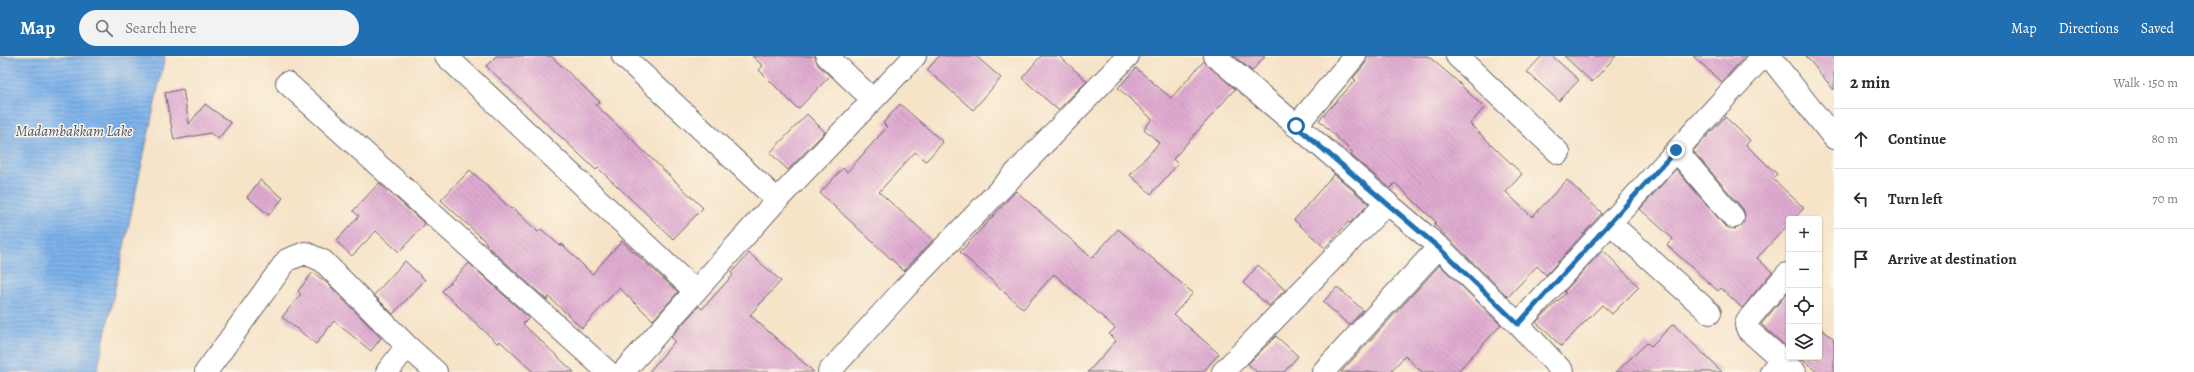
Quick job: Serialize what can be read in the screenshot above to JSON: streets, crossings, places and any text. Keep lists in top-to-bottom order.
{
  "water": ["Madambakkam Lake"],
  "page": {
    "header": "Map",
    "search": "Search here",
    "nav": ["Map", "Directions", "Saved"],
    "heading": ["2 min", "Walk · 150 m"],
    "list": [
      ["Continue", "80 m"],
      ["Turn left", "70 m"],
      "Arrive at destination"
    ],
    "map_buttons": ["+", "−"]
  }
}
